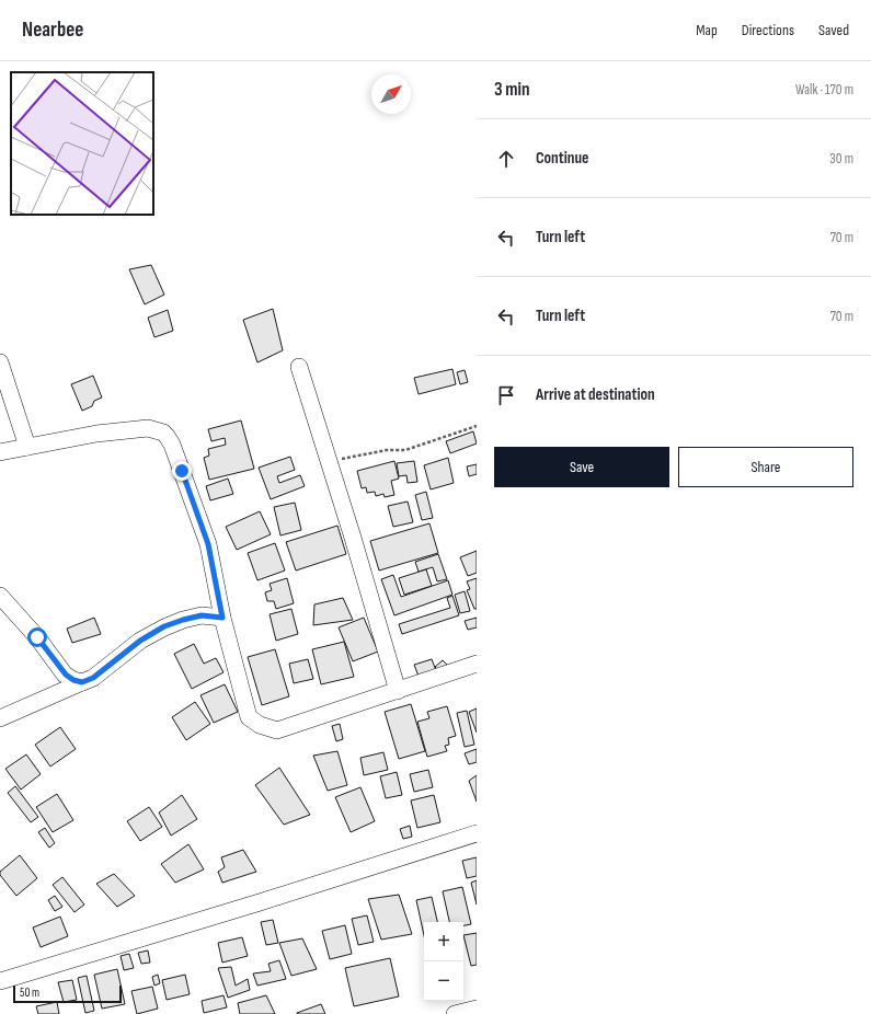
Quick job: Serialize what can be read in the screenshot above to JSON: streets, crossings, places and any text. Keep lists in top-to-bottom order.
{
  "scale_bar": "50 m",
  "north": "top right",
  "page": {
    "header": "Nearbee",
    "nav": ["Map", "Directions", "Saved"],
    "heading": ["3 min", "Walk · 170 m"],
    "list": [
      ["Continue", "30 m"],
      ["Turn left", "70 m"],
      ["Turn left", "70 m"],
      "Arrive at destination"
    ],
    "buttons": ["Save", "Share"],
    "map_buttons": ["+", "−"],
    "scale": "50 m"
  }
}
